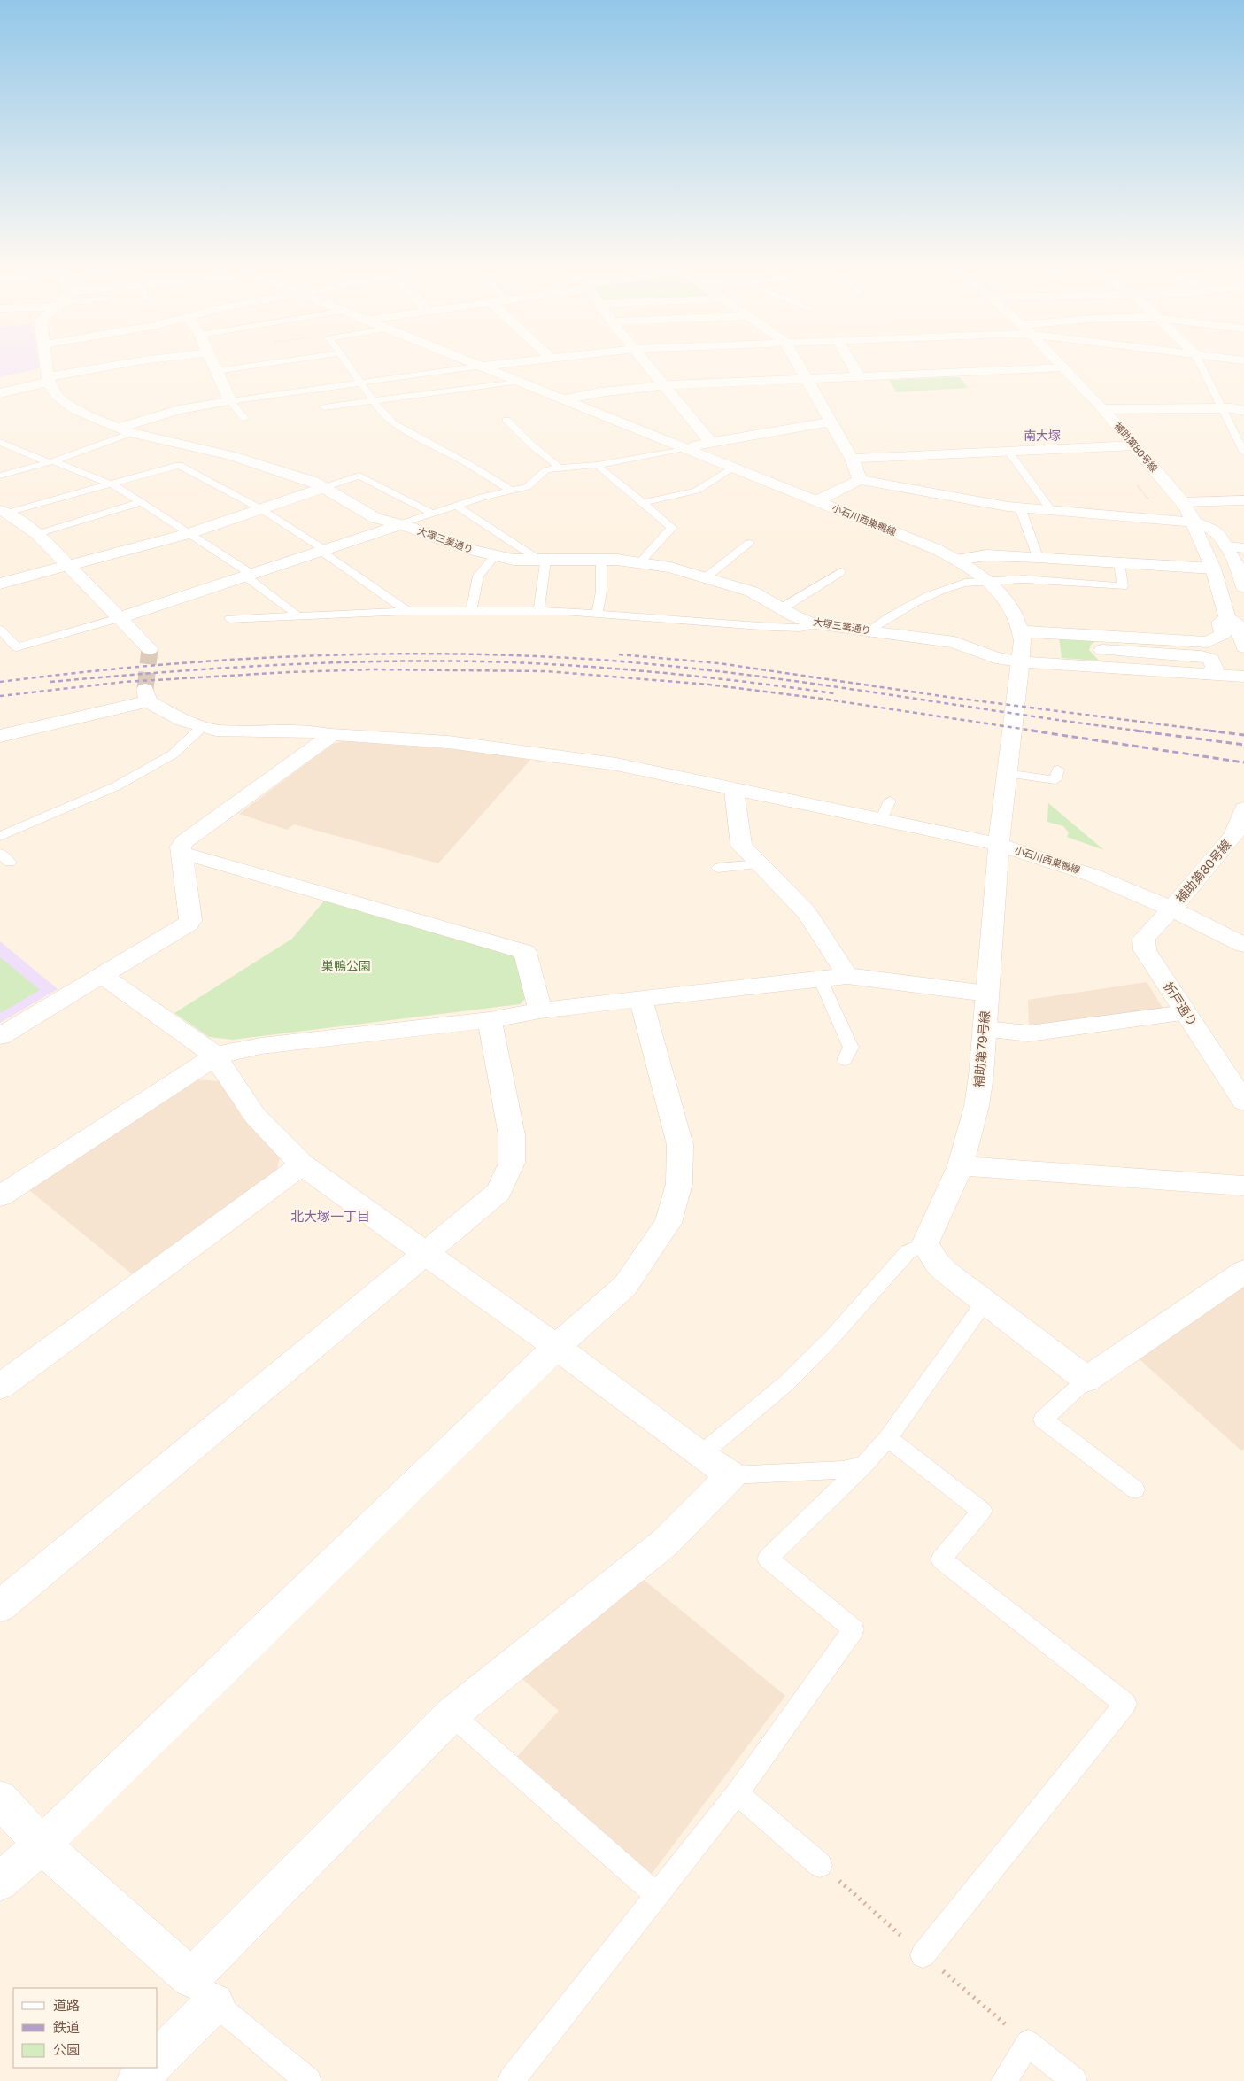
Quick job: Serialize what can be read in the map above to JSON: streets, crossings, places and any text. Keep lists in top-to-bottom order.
{
  "streets": {
    "street": [
      "補助第80号線",
      "小石川西巣鴨線",
      "大塚三業通り",
      "折戸通り",
      "補助第79号線"
    ]
  },
  "crossings": [
    ["補助第80号線", "小石川西巣鴨線"],
    ["補助第80号線", "折戸通り"],
    ["小石川西巣鴨線", "大塚三業通り"],
    ["小石川西巣鴨線", "折戸通り"],
    ["小石川西巣鴨線", "補助第79号線"]
  ],
  "districts": ["南大塚", "北大塚一丁目"],
  "parks": ["巣鴨公園"],
  "legend": ["道路", "鉄道", "公園"]
}
